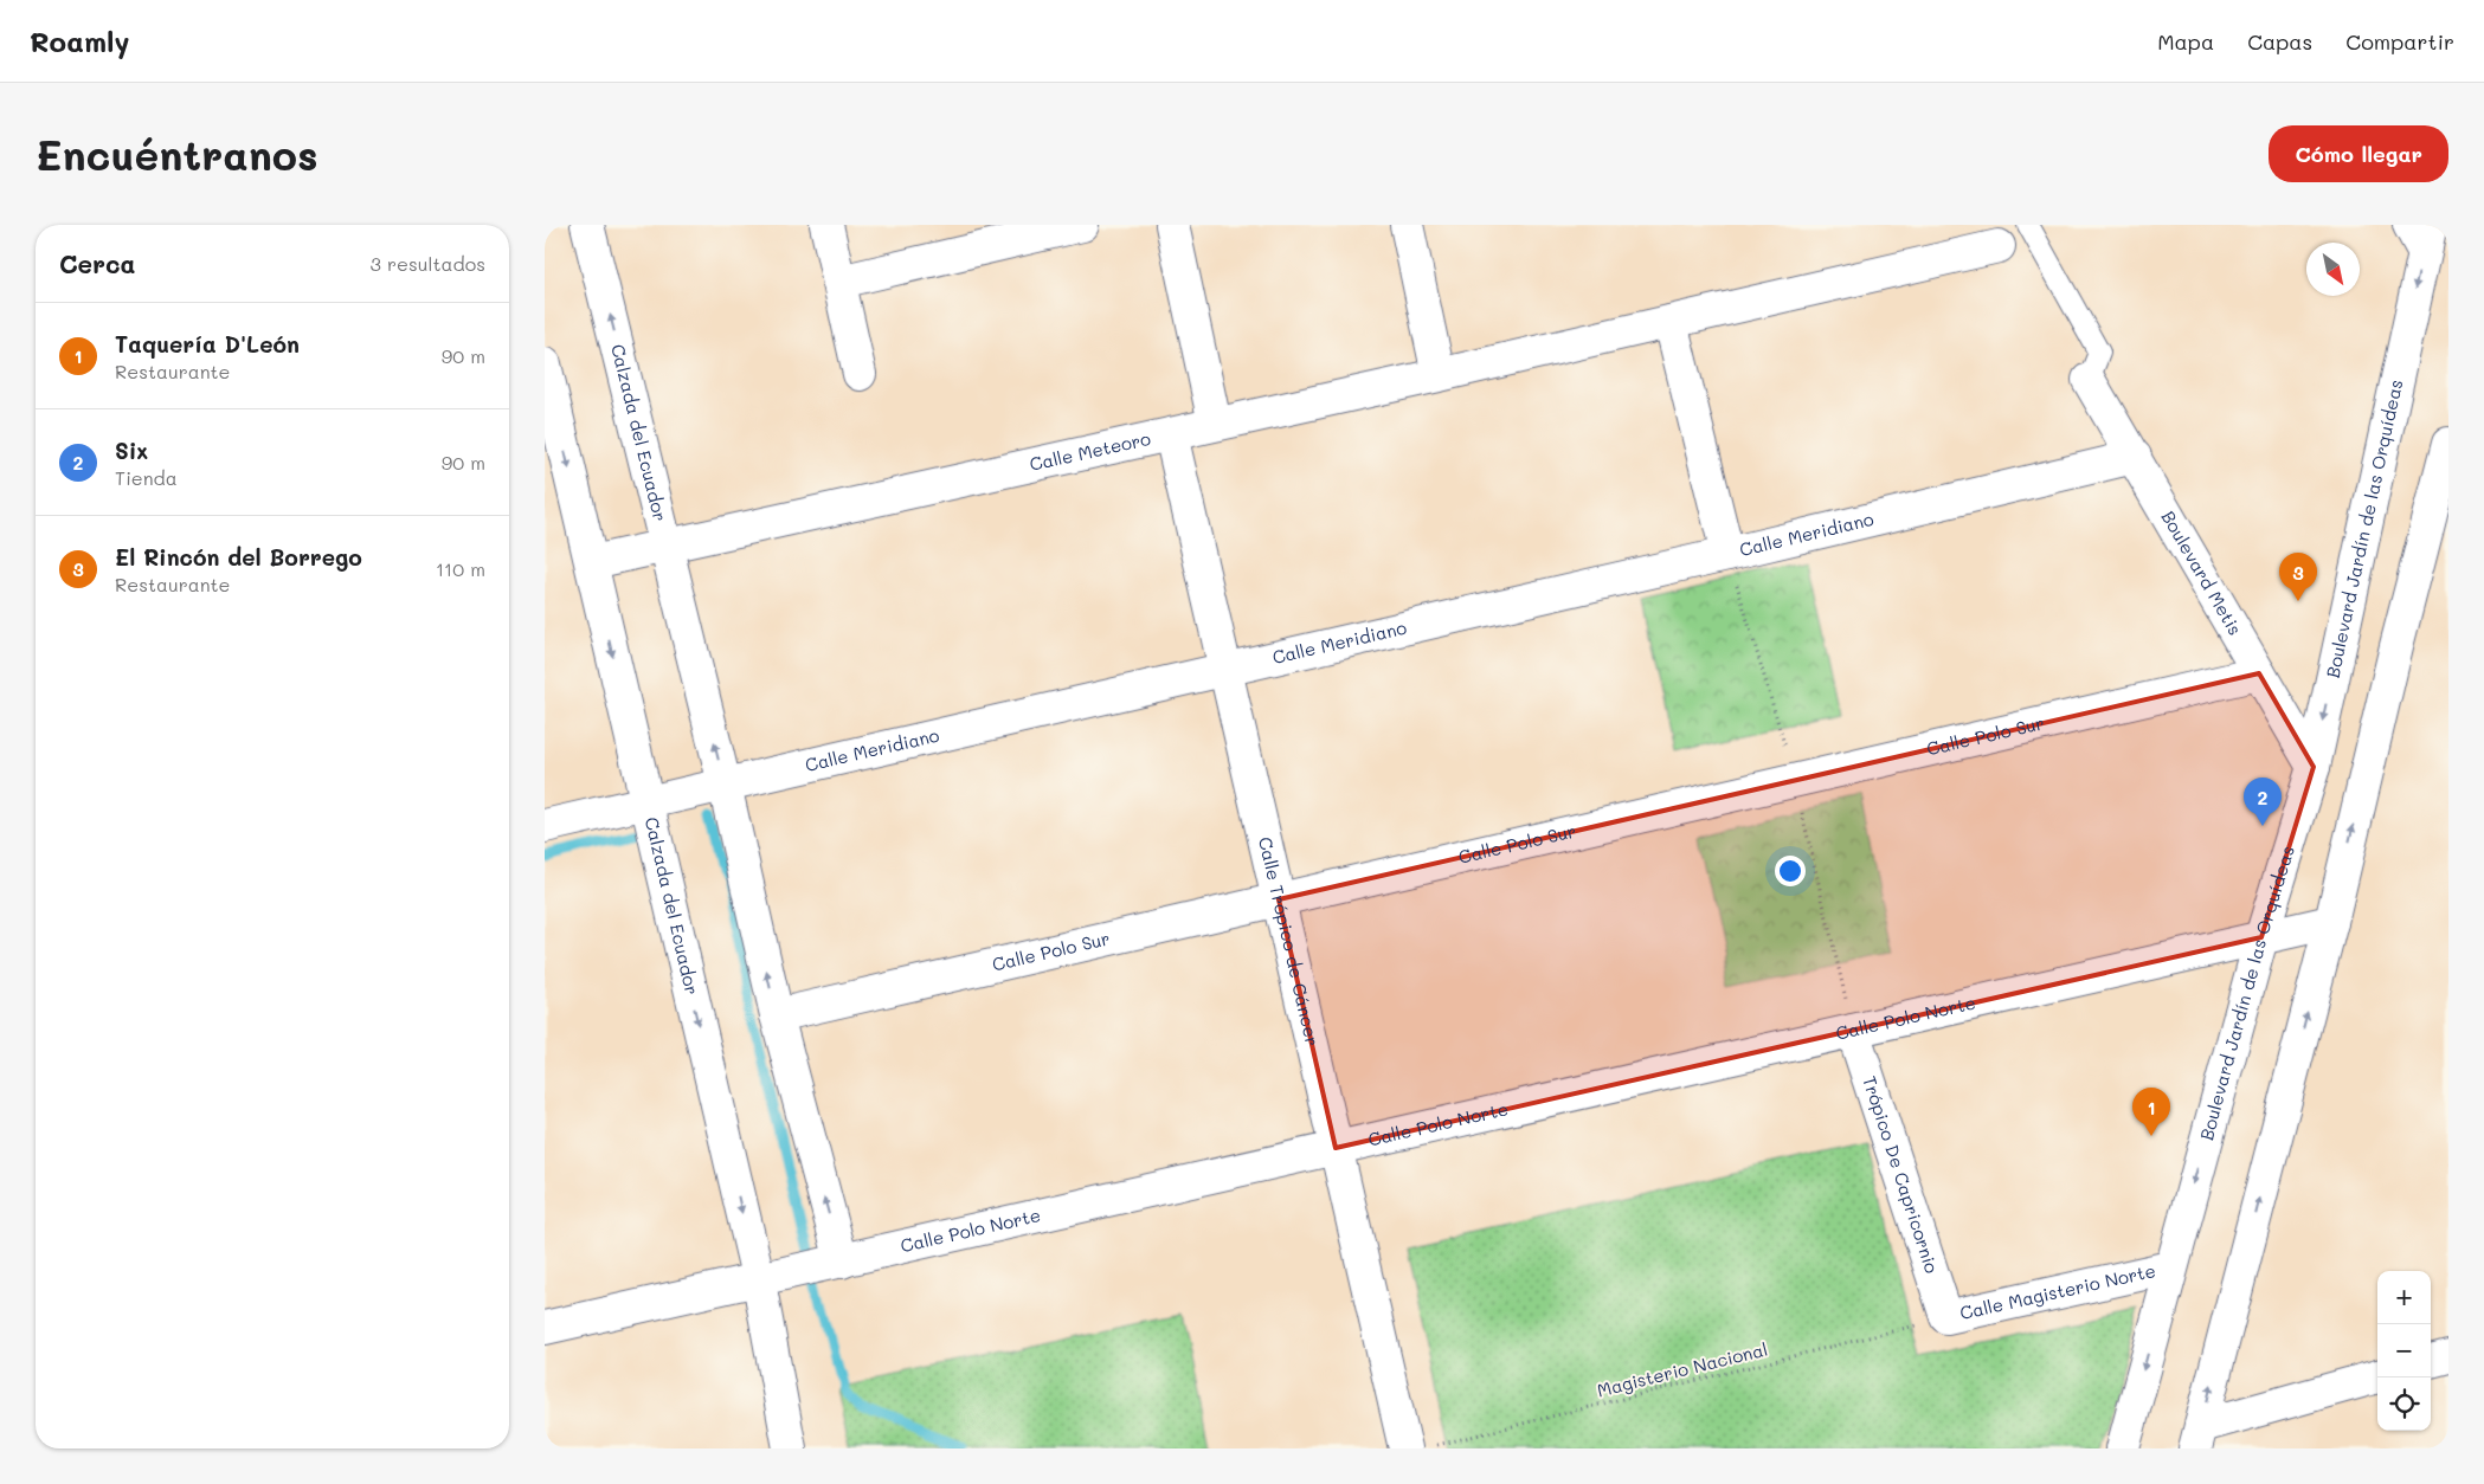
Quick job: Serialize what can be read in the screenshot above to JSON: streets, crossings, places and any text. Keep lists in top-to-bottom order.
{
  "streets": {
    "street": [
      "Calzada del Ecuador",
      "Calle Meteoro",
      "Boulevard Jardín de las Orquídeas",
      "Calle Meridiano",
      "Boulevard Metis",
      "Calle Polo Sur",
      "Calle Trópico de Cáncer",
      "Calle Polo Norte",
      "Trópico De Capricornio",
      "Calle Magisterio Norte"
    ],
    "path": ["Magisterio Nacional"]
  },
  "crossings": [
    ["Calzada del Ecuador", "Calle Meteoro"],
    ["Calzada del Ecuador", "Calle Meridiano"],
    ["Calzada del Ecuador", "Calle Polo Sur"],
    ["Calzada del Ecuador", "Calle Polo Norte"],
    ["Calle Meteoro", "Calle Trópico de Cáncer"],
    ["Boulevard Jardín de las Orquídeas", "Boulevard Metis"],
    ["Boulevard Jardín de las Orquídeas", "Calle Polo Norte"],
    ["Boulevard Jardín de las Orquídeas", "Calle Magisterio Norte"],
    ["Calle Meridiano", "Boulevard Metis"],
    ["Calle Meridiano", "Calle Trópico de Cáncer"],
    ["Boulevard Metis", "Calle Polo Sur"],
    ["Calle Polo Sur", "Calle Trópico de Cáncer"],
    ["Calle Trópico de Cáncer", "Calle Polo Norte"],
    ["Calle Polo Norte", "Trópico De Capricornio"],
    ["Trópico De Capricornio", "Calle Magisterio Norte"],
    ["Trópico De Capricornio", "Magisterio Nacional"],
    ["Calle Magisterio Norte", "Magisterio Nacional"]
  ],
  "north": "bottom right",
  "page": {
    "header": "Roamly",
    "nav": ["Mapa", "Capas", "Compartir"],
    "buttons": "Cómo llegar",
    "title": "Encuéntranos",
    "heading": ["Cerca", "3 resultados"],
    "list": [
      {
        "mark": "1",
        "name": "Taquería D'León",
        "note": "Restaurante",
        "value": "90 m"
      },
      {
        "mark": "2",
        "name": "Six",
        "note": "Tienda",
        "value": "90 m"
      },
      {
        "mark": "3",
        "name": "El Rincón del Borrego",
        "note": "Restaurante",
        "value": "110 m"
      }
    ],
    "pins": ["3", "2", "1"],
    "map_buttons": ["+", "−"]
  }
}
